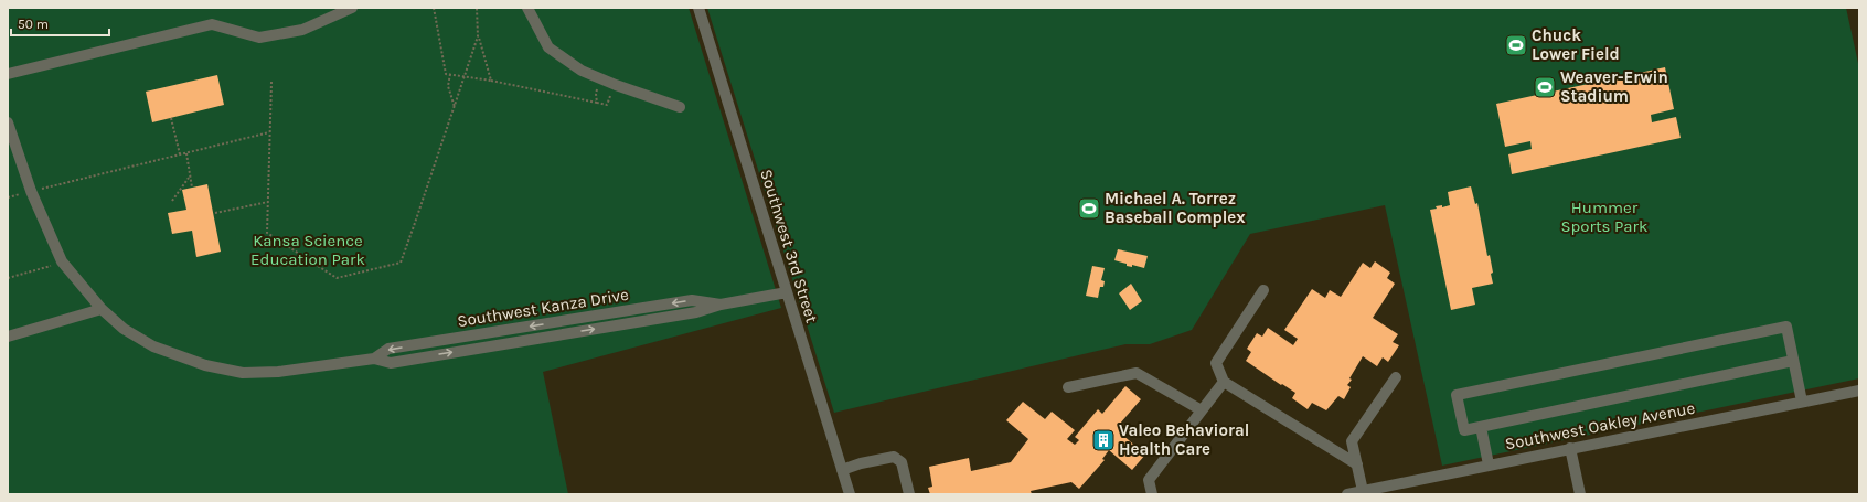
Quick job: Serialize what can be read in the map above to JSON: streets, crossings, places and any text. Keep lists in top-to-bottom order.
{
  "streets": {
    "street": ["Southwest 3rd Street", "Southwest Kanza Drive", "Southwest Oakley Avenue"]
  },
  "crossings": [
    ["Southwest 3rd Street", "Southwest Kanza Drive"]
  ],
  "parks": ["Hummer Sports Park", "Kansa Science Education Park"],
  "places": {
    "sports": ["Chuck Lower Field", "Weaver-Erwin Stadium", "Michael A. Torrez Baseball Complex"],
    "building": ["Valeo Behavioral Health Care"]
  },
  "scale_bar": "50 m"
}
